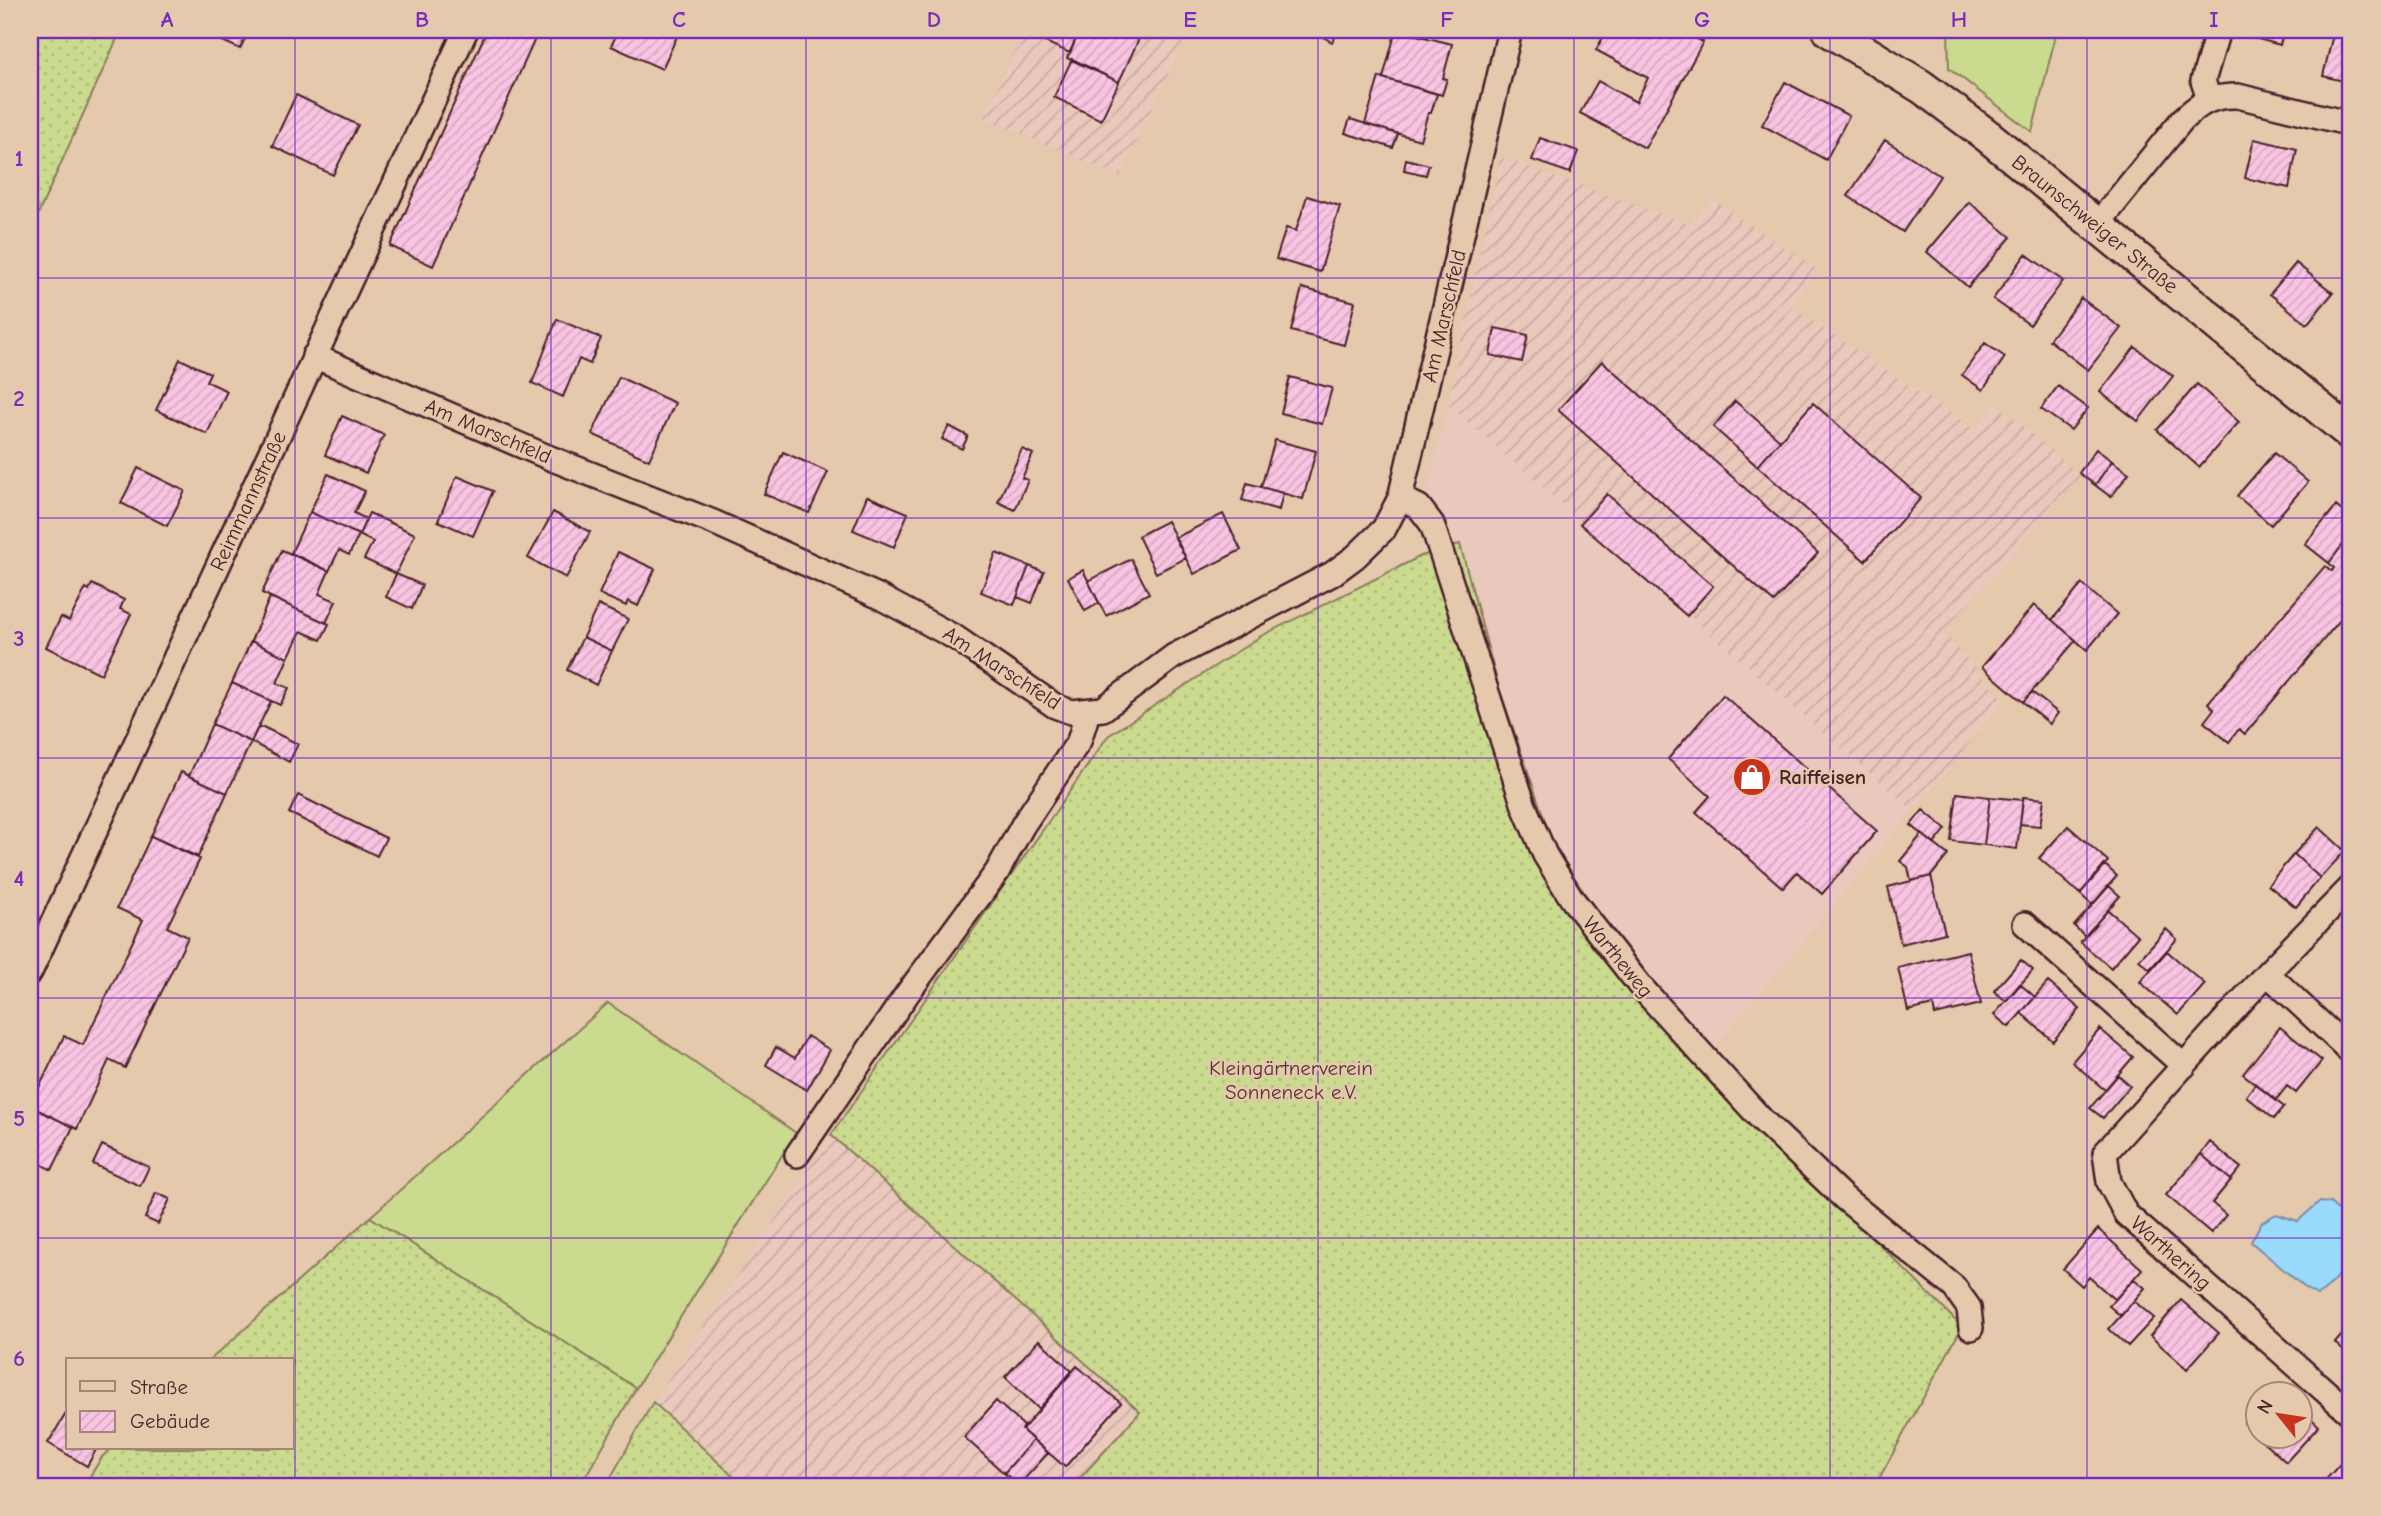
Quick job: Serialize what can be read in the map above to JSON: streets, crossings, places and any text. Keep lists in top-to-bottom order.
{
  "streets": {
    "main road": ["Braunschweiger Straße"],
    "street": [
      "Am Marschfeld",
      "Reimmannstraße",
      "Wartheweg",
      "Warthering"
    ]
  },
  "crossings": [
    ["Am Marschfeld", "Reimmannstraße"],
    ["Am Marschfeld", "Wartheweg"]
  ],
  "parks": ["Kleingärtnerverein Sonneneck e.V."],
  "places": {
    "shop": ["Raiffeisen"]
  },
  "legend": ["Straße", "Gebäude"],
  "north": "top left",
  "grid": {
    "columns": [
      "A",
      "B",
      "C",
      "D",
      "E",
      "F",
      "G",
      "H",
      "I"
    ],
    "rows": [
      "1",
      "2",
      "3",
      "4",
      "5",
      "6"
    ]
  }
}
